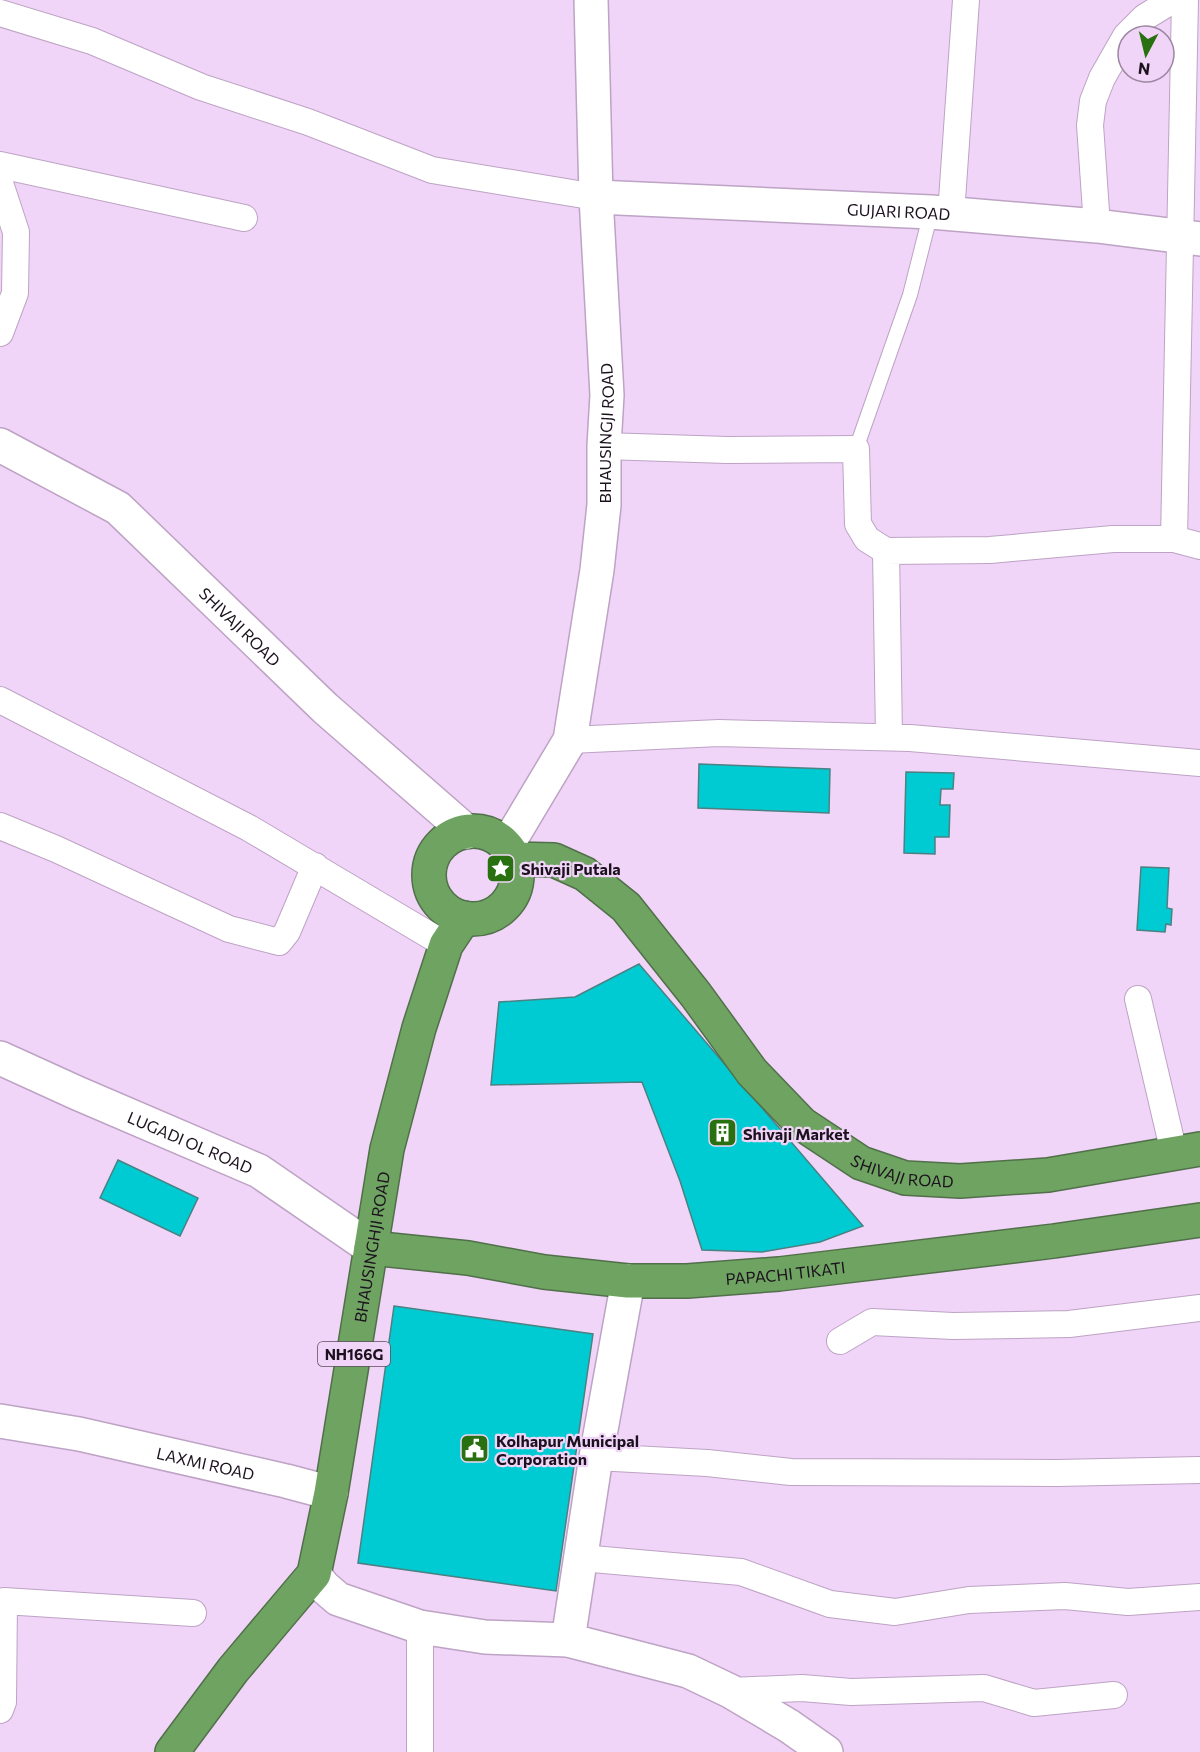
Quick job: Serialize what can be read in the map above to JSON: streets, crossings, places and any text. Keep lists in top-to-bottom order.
{
  "streets": {
    "highway": [
      "SHIVAJI ROAD",
      "BHAUSINGHJI ROAD",
      "PAPACHI TIKATI",
      "NH166G"
    ],
    "street": [
      "GUJARI ROAD",
      "BHAUSINGJI ROAD",
      "LUGADI OL ROAD",
      "LAXMI ROAD"
    ]
  },
  "crossings": [
    ["GUJARI ROAD", "BHAUSINGJI ROAD"],
    ["BHAUSINGJI ROAD", "SHIVAJI ROAD"],
    ["BHAUSINGJI ROAD", "BHAUSINGHJI ROAD"],
    ["SHIVAJI ROAD", "BHAUSINGHJI ROAD"],
    ["LUGADI OL ROAD", "BHAUSINGHJI ROAD"],
    ["LUGADI OL ROAD", "PAPACHI TIKATI"],
    ["BHAUSINGHJI ROAD", "PAPACHI TIKATI"],
    ["BHAUSINGHJI ROAD", "LAXMI ROAD"]
  ],
  "places": {
    "place": ["Shivaji Putala"],
    "building": ["Shivaji Market"],
    "public building": ["Kolhapur Municipal Corporation"]
  },
  "north": "bottom"
}
